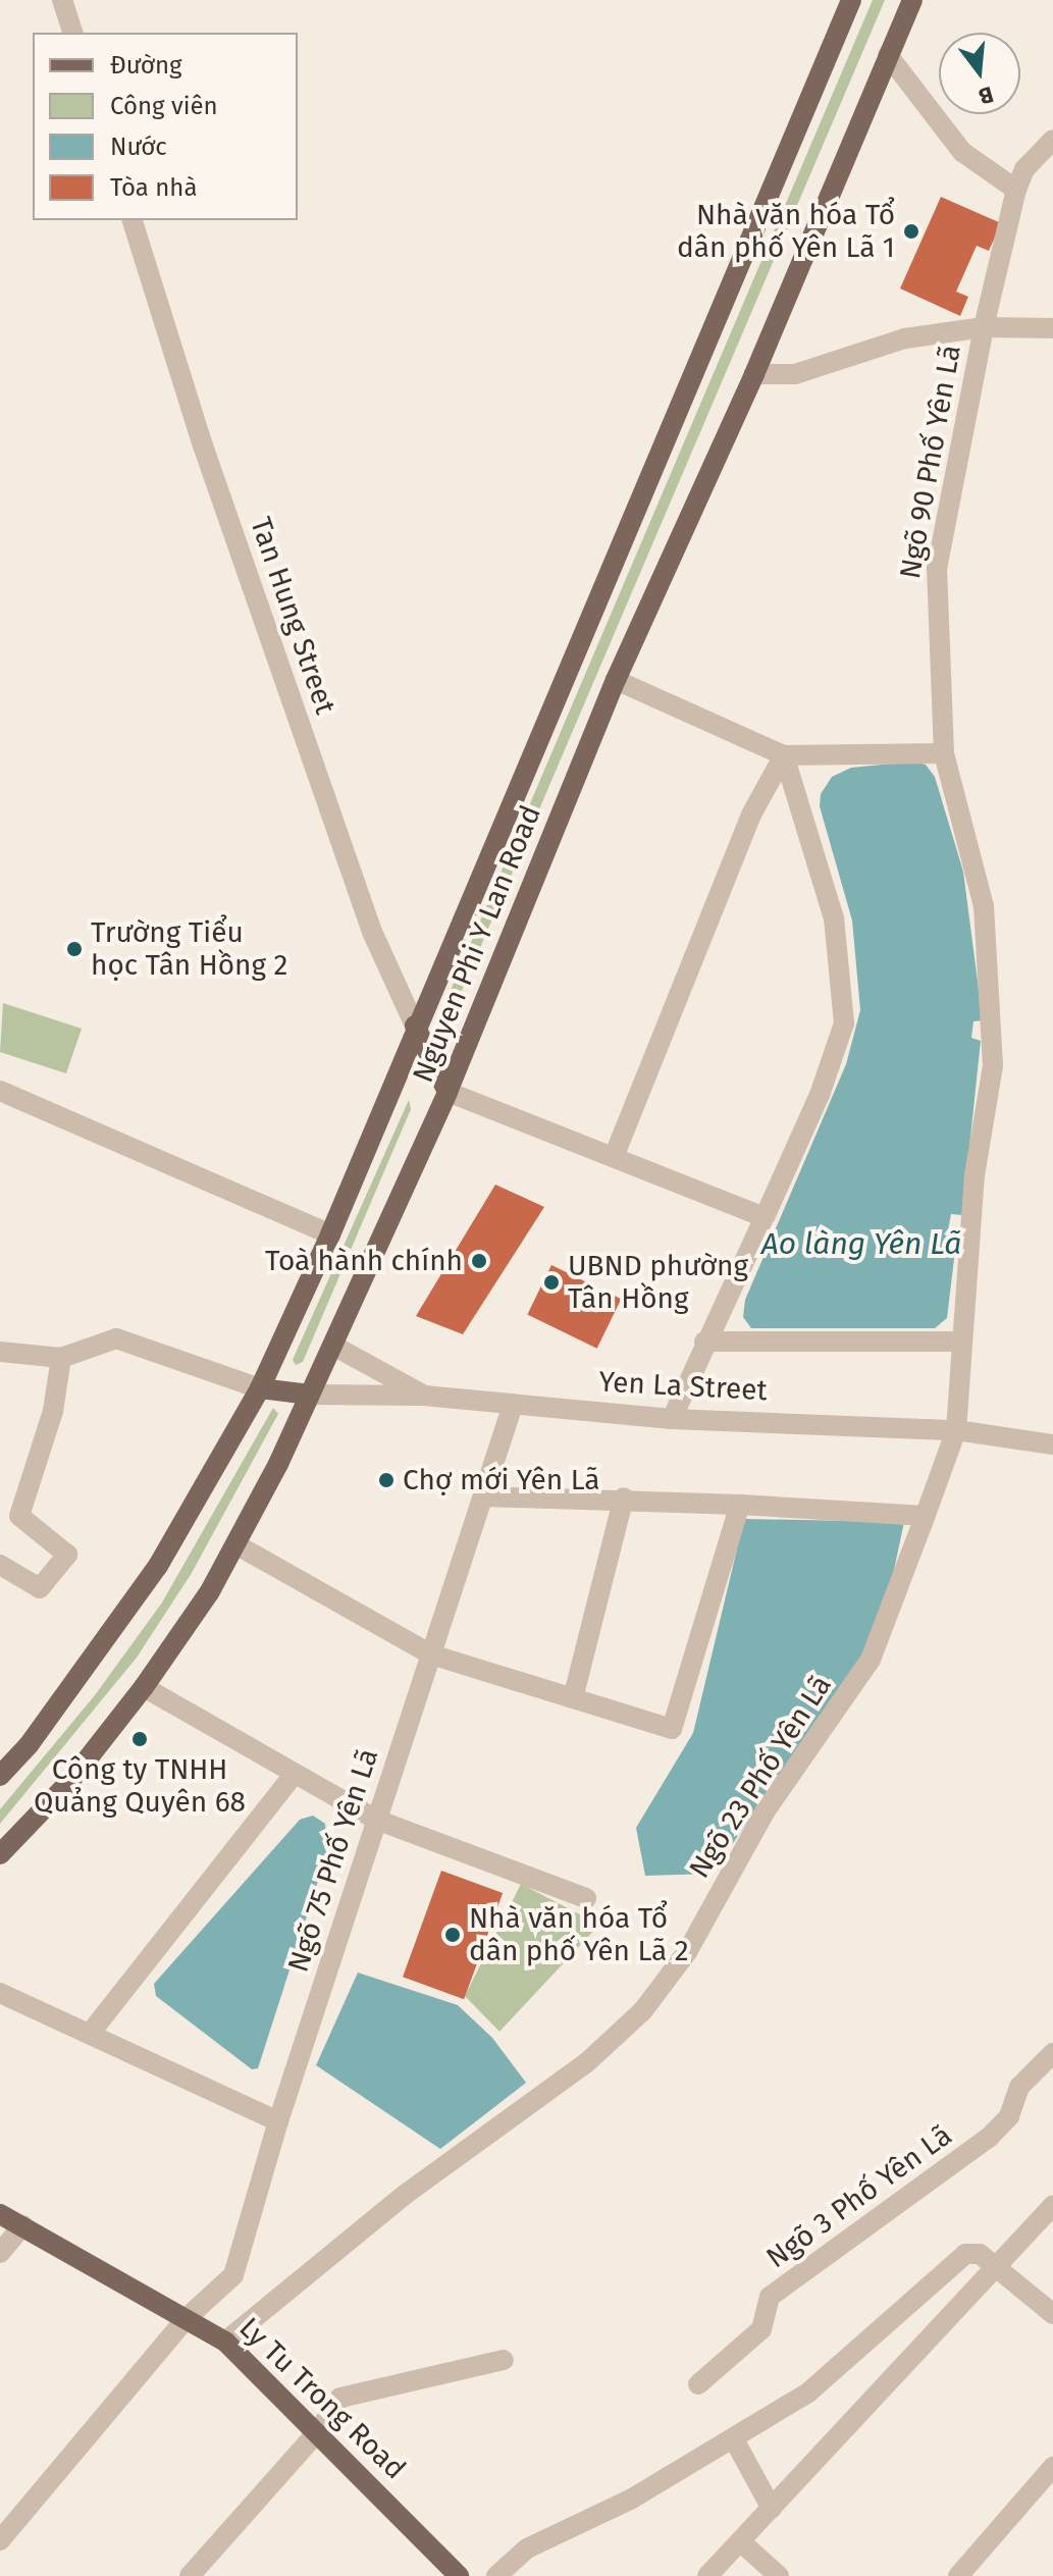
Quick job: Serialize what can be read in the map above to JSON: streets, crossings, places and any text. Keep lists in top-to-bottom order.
{
  "streets": {
    "main road": ["Nguyen Phi Y Lan Road", "Ly Tu Trong Road"],
    "street": [
      "Ngõ 90 Phố Yên Lã",
      "Tan Hung Street",
      "Yen La Street",
      "Ngõ 23 Phố Yên Lã",
      "Ngõ 75 Phố Yên Lã",
      "Ngõ 3 Phố Yên Lã"
    ]
  },
  "crossings": [
    ["Ngõ 90 Phố Yên Lã", "Yen La Street"],
    ["Ngõ 90 Phố Yên Lã", "Ngõ 23 Phố Yên Lã"],
    ["Tan Hung Street", "Nguyen Phi Y Lan Road"],
    ["Nguyen Phi Y Lan Road", "Yen La Street"],
    ["Yen La Street", "Ngõ 23 Phố Yên Lã"],
    ["Yen La Street", "Ngõ 75 Phố Yên Lã"],
    ["Ngõ 23 Phố Yên Lã", "Ly Tu Trong Road"],
    ["Ngõ 75 Phố Yên Lã", "Ly Tu Trong Road"]
  ],
  "water": ["Ao làng Yên Lã"],
  "places": [
    "Nhà văn hóa Tổ dân phố Yên Lã 1",
    "Trường Tiểu học Tân Hồng 2",
    "Toà hành chính",
    "UBND phường Tân Hồng",
    "Chợ mới Yên Lã",
    "Công ty TNHH Quảng Quyên 68",
    "Nhà văn hóa Tổ dân phố Yên Lã 2"
  ],
  "legend": [
    "Đường",
    "Công viên",
    "Nước",
    "Tòa nhà"
  ],
  "north": "bottom"
}
